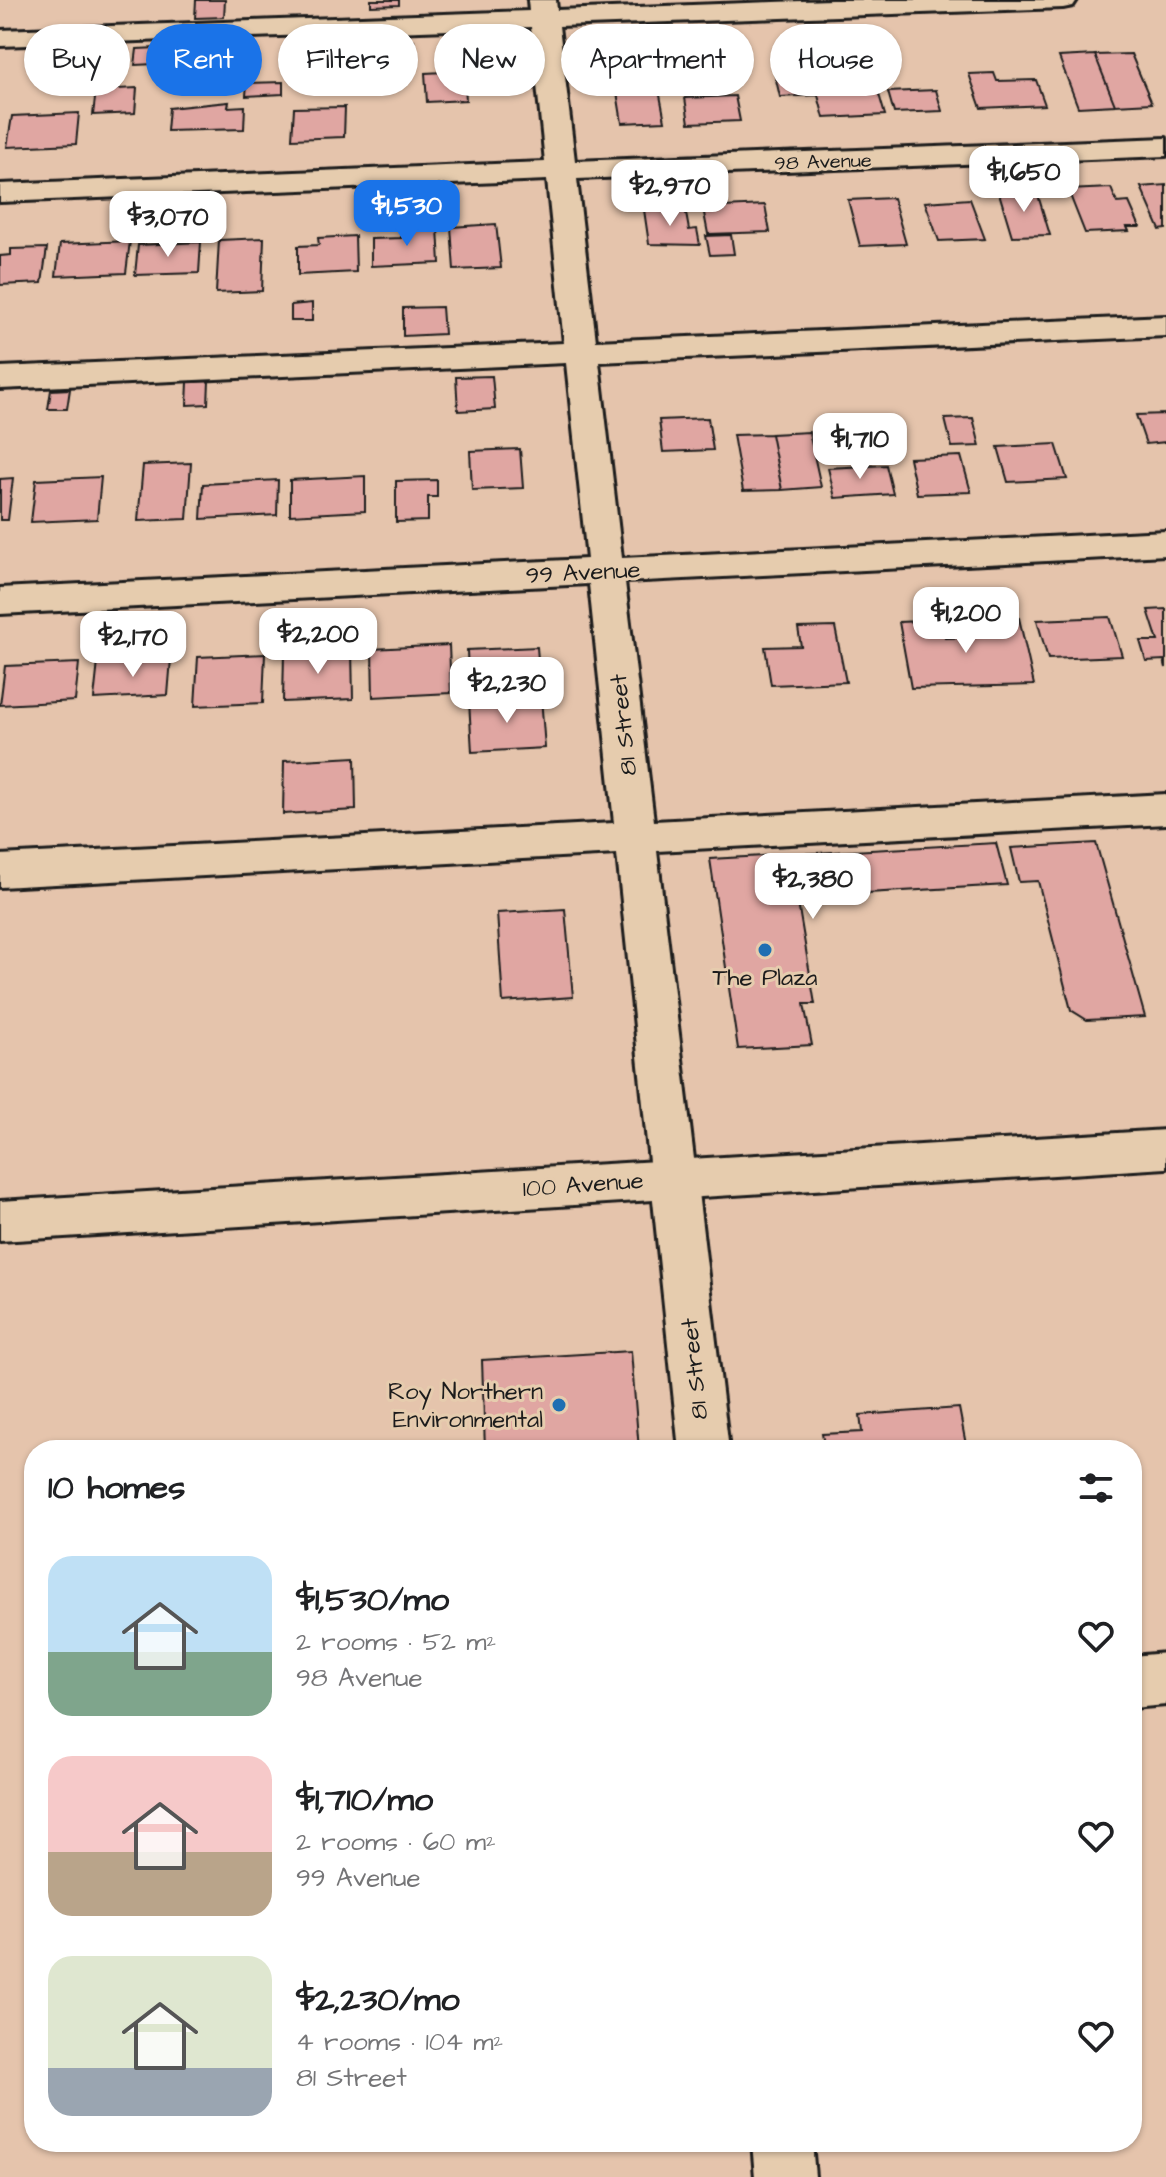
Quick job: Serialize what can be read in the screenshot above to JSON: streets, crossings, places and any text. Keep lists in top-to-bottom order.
{
  "streets": {
    "street": [
      "98 Avenue",
      "99 Avenue",
      "81 Street",
      "100 Avenue"
    ]
  },
  "crossings": [
    ["98 Avenue", "81 Street"],
    ["99 Avenue", "81 Street"],
    ["81 Street", "100 Avenue"]
  ],
  "places": ["The Plaza", "Roy Northern Environmental"],
  "page": {
    "chip": [
      "Buy",
      "Rent",
      "Filters",
      "New",
      "Apartment",
      "House"
    ],
    "price": [
      "$1,650",
      "$2,970",
      "$1,530",
      "$3,070",
      "$1,710",
      "$1,200",
      "$2,200",
      "$2,170",
      "$2,230",
      "$2,380"
    ],
    "heading": "10 homes",
    "list": [
      {
        "name": "$1,530/mo",
        "note": "2 rooms · 52 m² · 98 Avenue"
      },
      {
        "name": "$1,710/mo",
        "note": "2 rooms · 60 m² · 99 Avenue"
      },
      {
        "name": "$2,230/mo",
        "note": "4 rooms · 104 m² · 81 Street"
      }
    ]
  }
}
